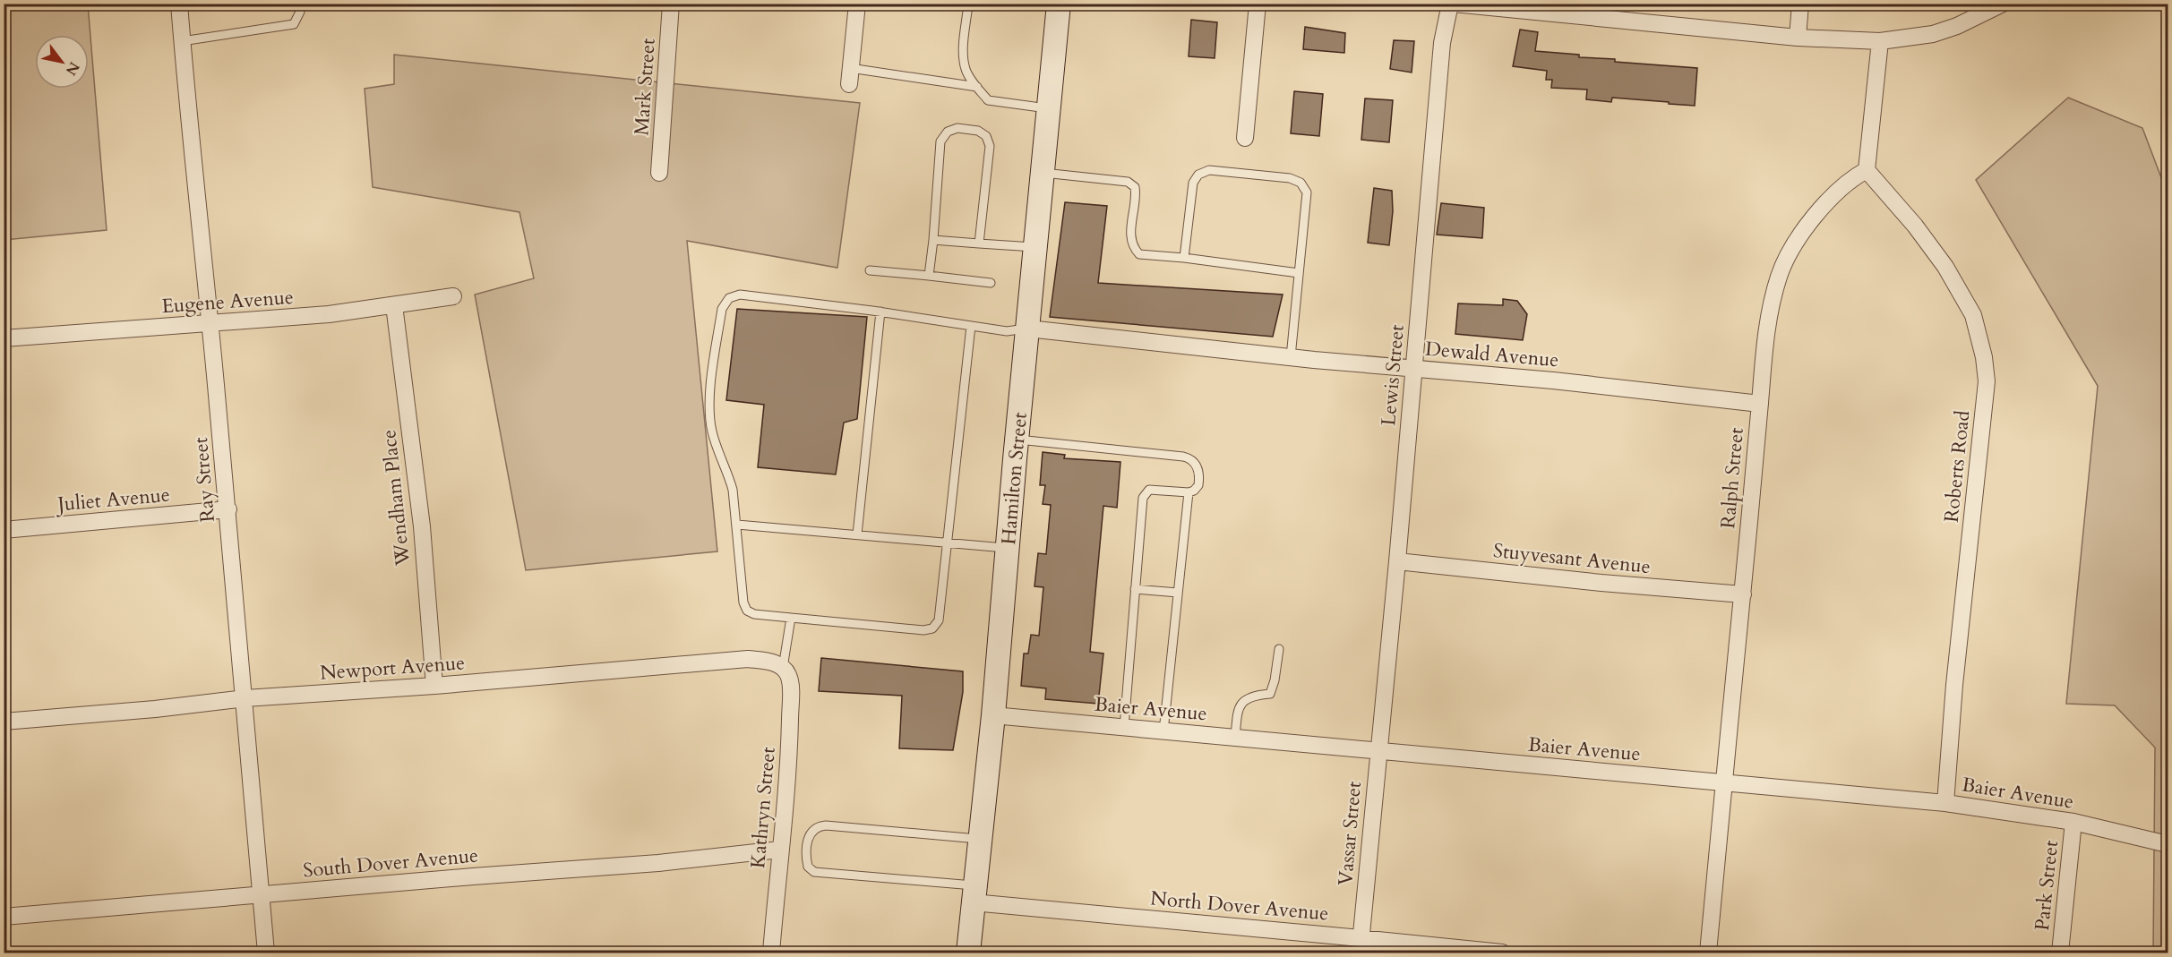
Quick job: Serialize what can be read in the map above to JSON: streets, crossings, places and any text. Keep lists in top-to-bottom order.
{
  "streets": {
    "street": [
      "Mark Street",
      "Eugene Avenue",
      "Dewald Avenue",
      "Lewis Street",
      "Roberts Road",
      "Hamilton Street",
      "Ralph Street",
      "Ray Street",
      "Wendham Place",
      "Juliet Avenue",
      "Stuyvesant Avenue",
      "Newport Avenue",
      "Baier Avenue",
      "Kathryn Street",
      "Vassar Street",
      "South Dover Avenue",
      "Park Street",
      "North Dover Avenue"
    ]
  },
  "crossings": [
    ["Eugene Avenue", "Ray Street"],
    ["Eugene Avenue", "Wendham Place"],
    ["Dewald Avenue", "Lewis Street"],
    ["Dewald Avenue", "Hamilton Street"],
    ["Dewald Avenue", "Ralph Street"],
    ["Lewis Street", "Stuyvesant Avenue"],
    ["Lewis Street", "Baier Avenue"],
    ["Lewis Street", "Vassar Street"],
    ["Roberts Road", "Ralph Street"],
    ["Roberts Road", "Baier Avenue"],
    ["Hamilton Street", "Baier Avenue"],
    ["Hamilton Street", "North Dover Avenue"],
    ["Ralph Street", "Stuyvesant Avenue"],
    ["Ralph Street", "Baier Avenue"],
    ["Ray Street", "Juliet Avenue"],
    ["Ray Street", "Newport Avenue"],
    ["Ray Street", "South Dover Avenue"],
    ["Wendham Place", "Newport Avenue"],
    ["Newport Avenue", "Kathryn Street"],
    ["Baier Avenue", "Vassar Street"],
    ["Baier Avenue", "Park Street"],
    ["Kathryn Street", "South Dover Avenue"],
    ["Vassar Street", "North Dover Avenue"]
  ],
  "north": "bottom right"
}
